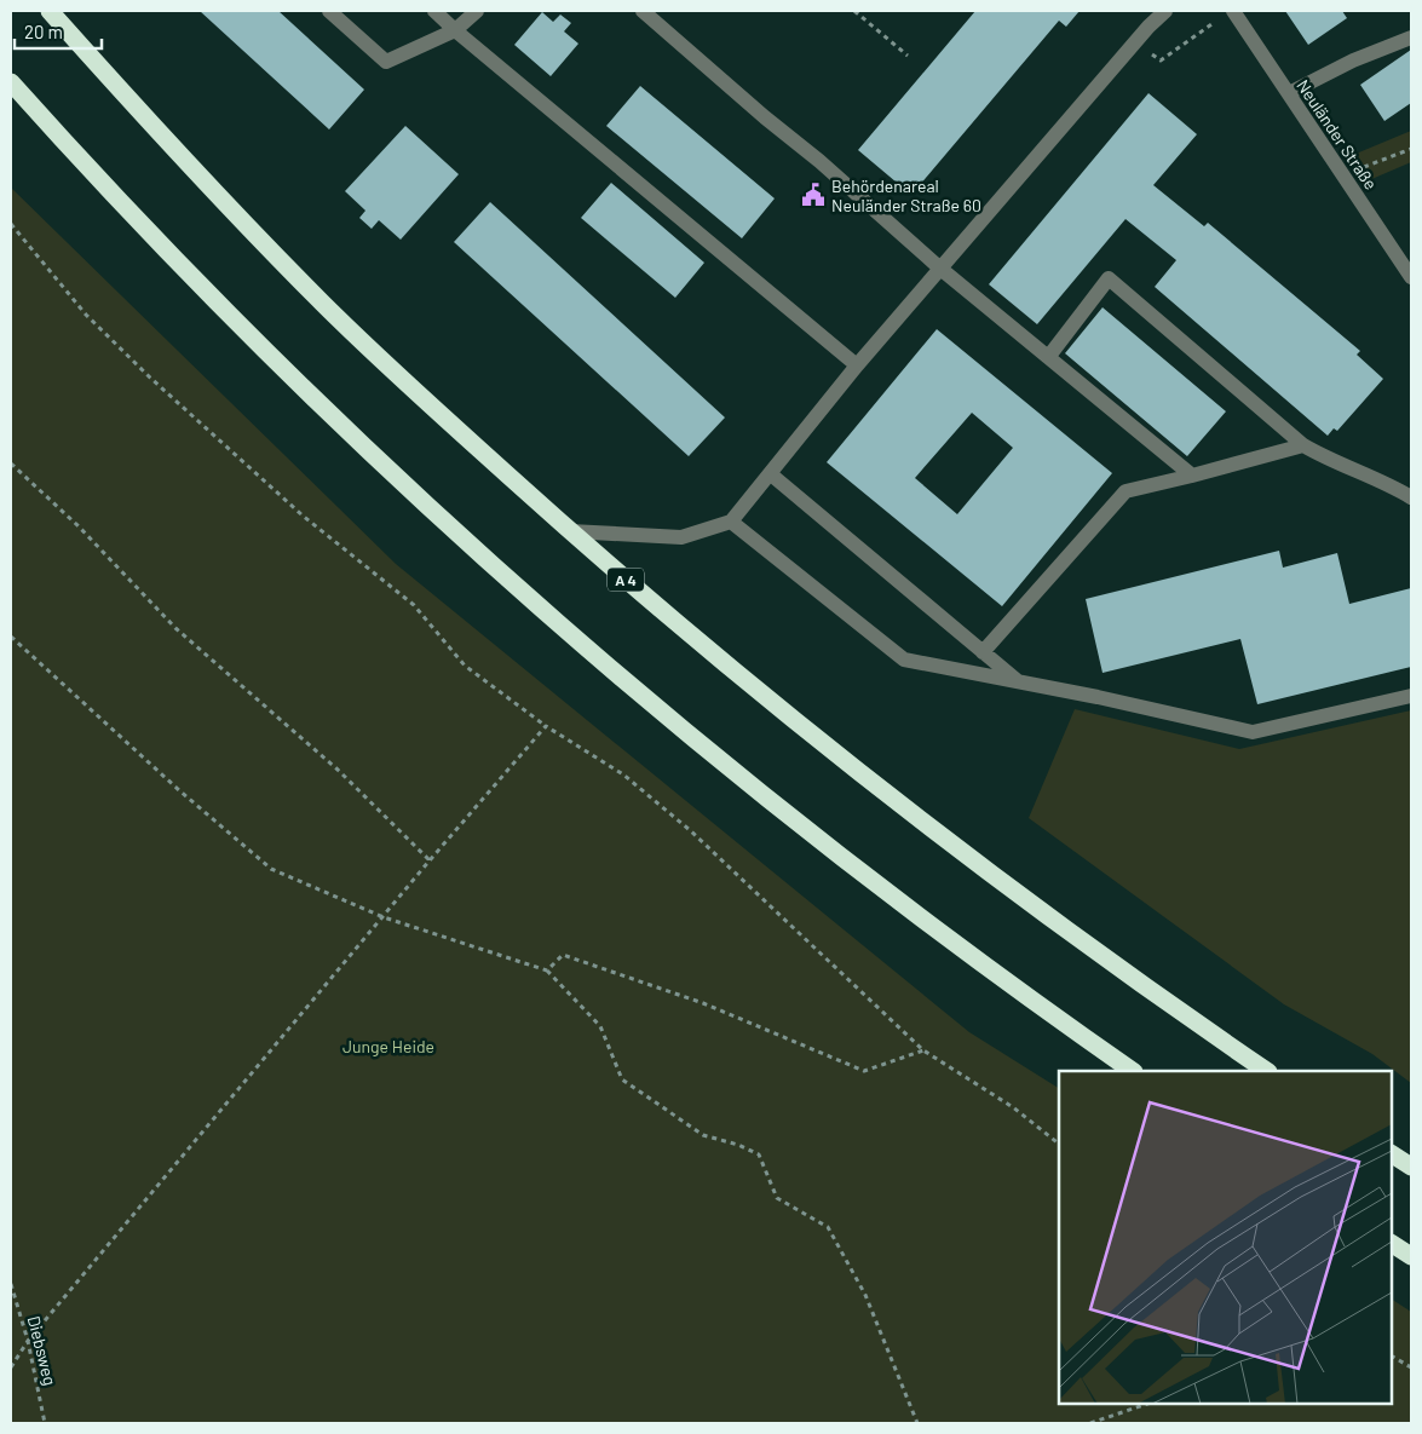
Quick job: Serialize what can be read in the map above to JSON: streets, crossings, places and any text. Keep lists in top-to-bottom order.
{
  "streets": {
    "highway": ["A 4"],
    "street": ["Neuländer Straße"],
    "path": ["Diebsweg"]
  },
  "parks": ["Junge Heide"],
  "places": {
    "public building": ["Behördenareal Neuländer Straße 60"]
  },
  "scale_bar": "20 m"
}
